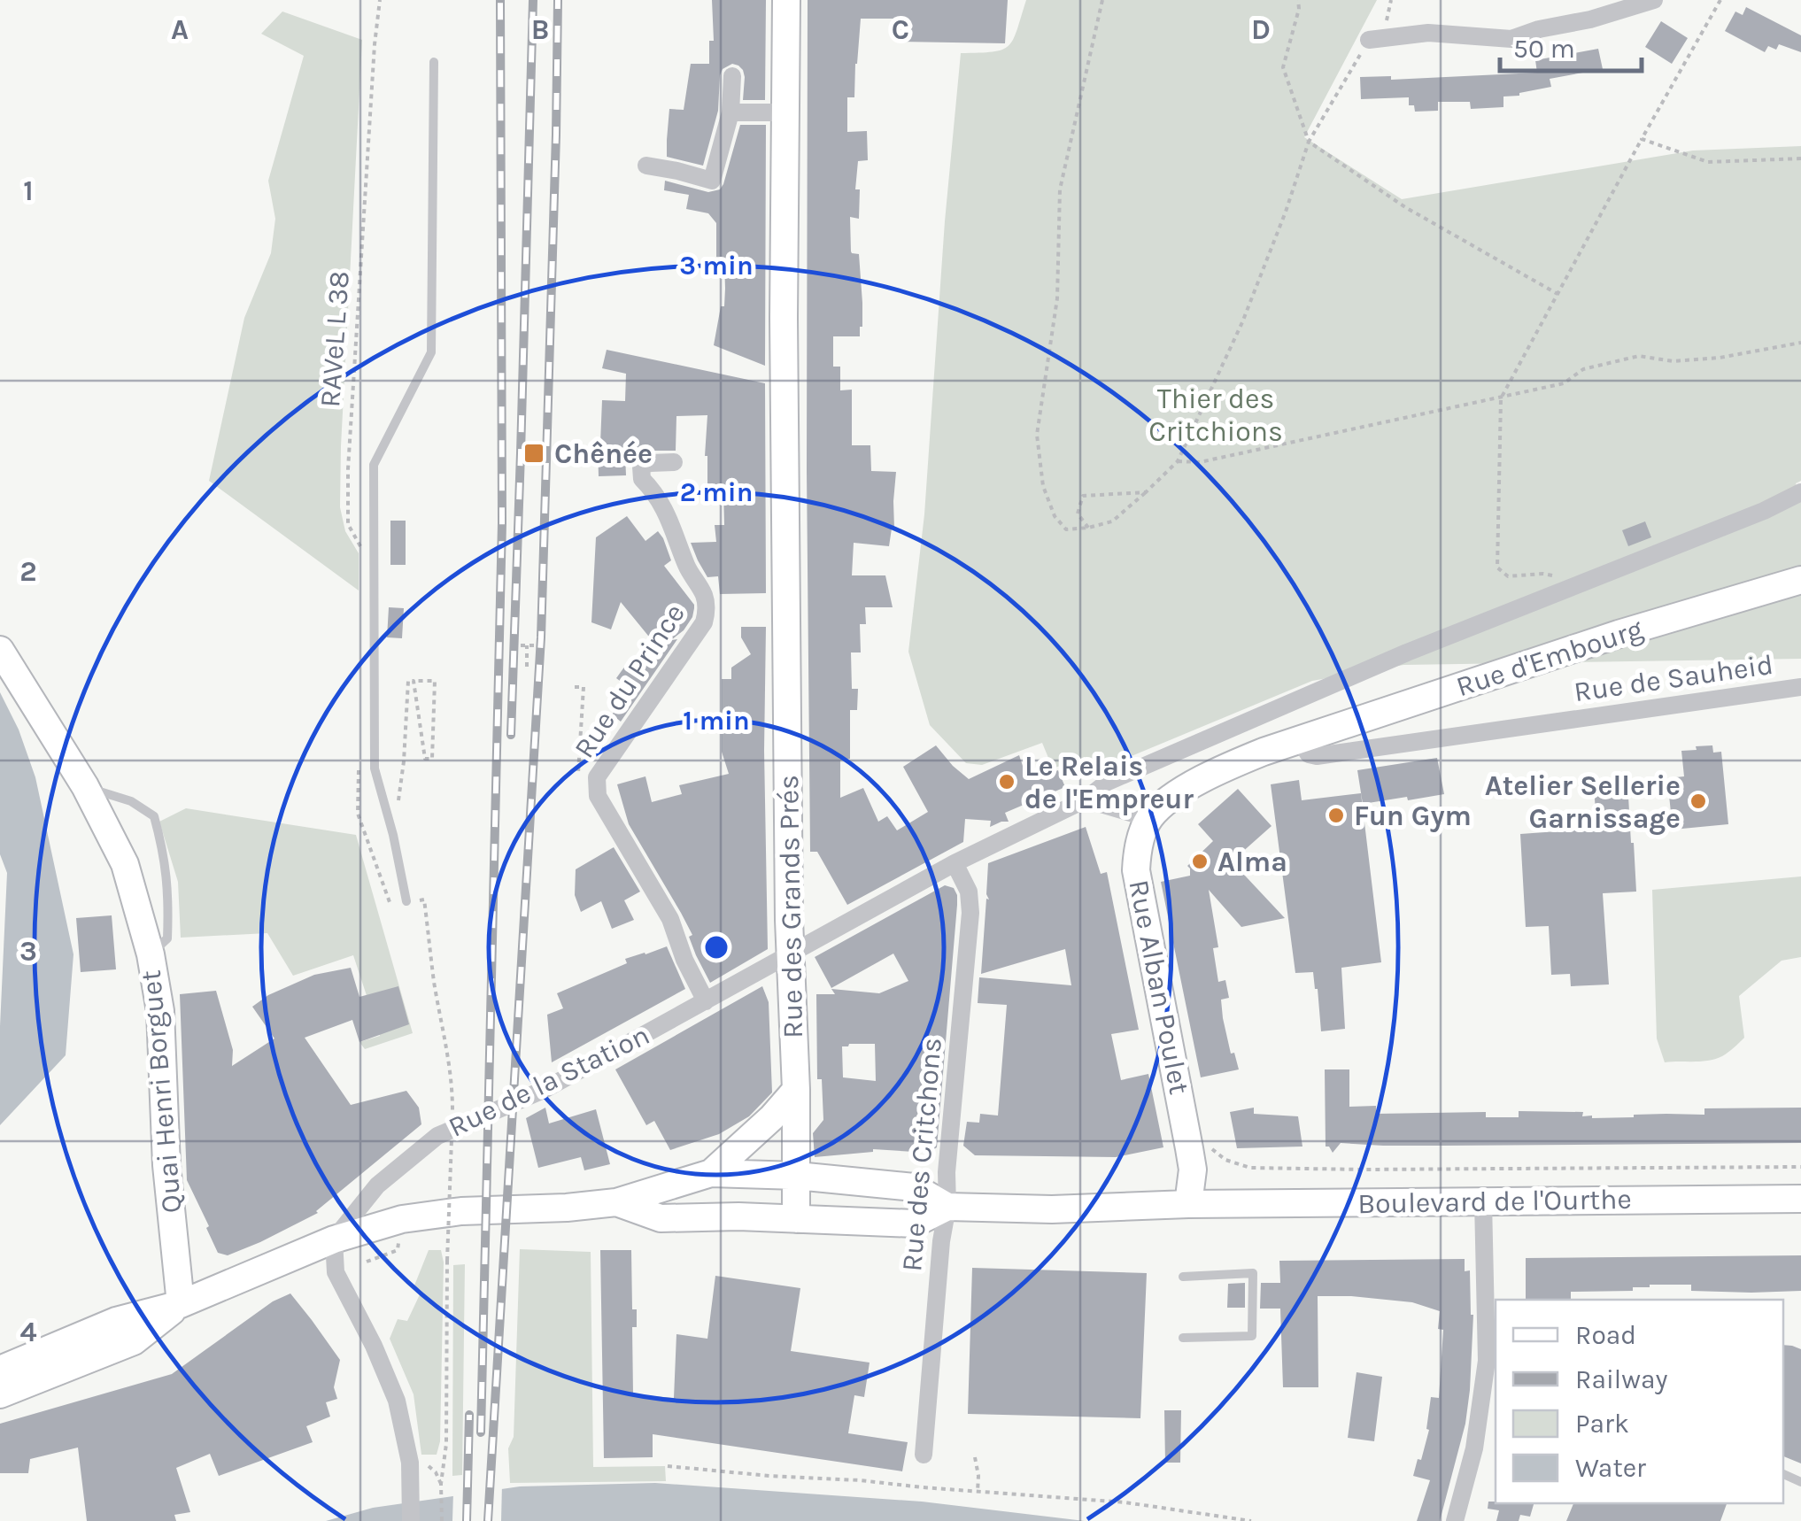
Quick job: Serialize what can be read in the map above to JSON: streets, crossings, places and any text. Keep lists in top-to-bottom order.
{
  "streets": {
    "main road": [
      "Rue d'Embourg",
      "Rue des Grands Prés",
      "Rue Alban Poulet",
      "Rue de la Station",
      "Quai Henri Borguet",
      "Boulevard de l'Ourthe"
    ],
    "street": ["Rue de Sauheid", "Rue du Prince", "Rue des Critchons"],
    "path": ["RAVeL L 38"]
  },
  "crossings": [
    ["Rue d'Embourg", "Rue de Sauheid"],
    ["Rue d'Embourg", "Rue Alban Poulet"],
    ["Rue du Prince", "Rue de la Station"],
    ["Rue des Grands Prés", "Rue de la Station"],
    ["Rue Alban Poulet", "Boulevard de l'Ourthe"],
    ["Rue de la Station", "Quai Henri Borguet"],
    ["Rue des Critchons", "Boulevard de l'Ourthe"]
  ],
  "parks": ["Thier des Critchions"],
  "places": {
    "transit": ["Chênée"],
    "other": [
      "Le Relais de l'Empreur",
      "Atelier Sellerie Garnissage",
      "Fun Gym",
      "Alma"
    ]
  },
  "legend": [
    "Road",
    "Railway",
    "Park",
    "Water"
  ],
  "scale_bar": "50 m",
  "grid": {
    "columns": [
      "A",
      "B",
      "C",
      "D"
    ],
    "rows": [
      "1",
      "2",
      "3",
      "4"
    ]
  },
  "rings": ["3 min", "2 min", "1 min"]
}
